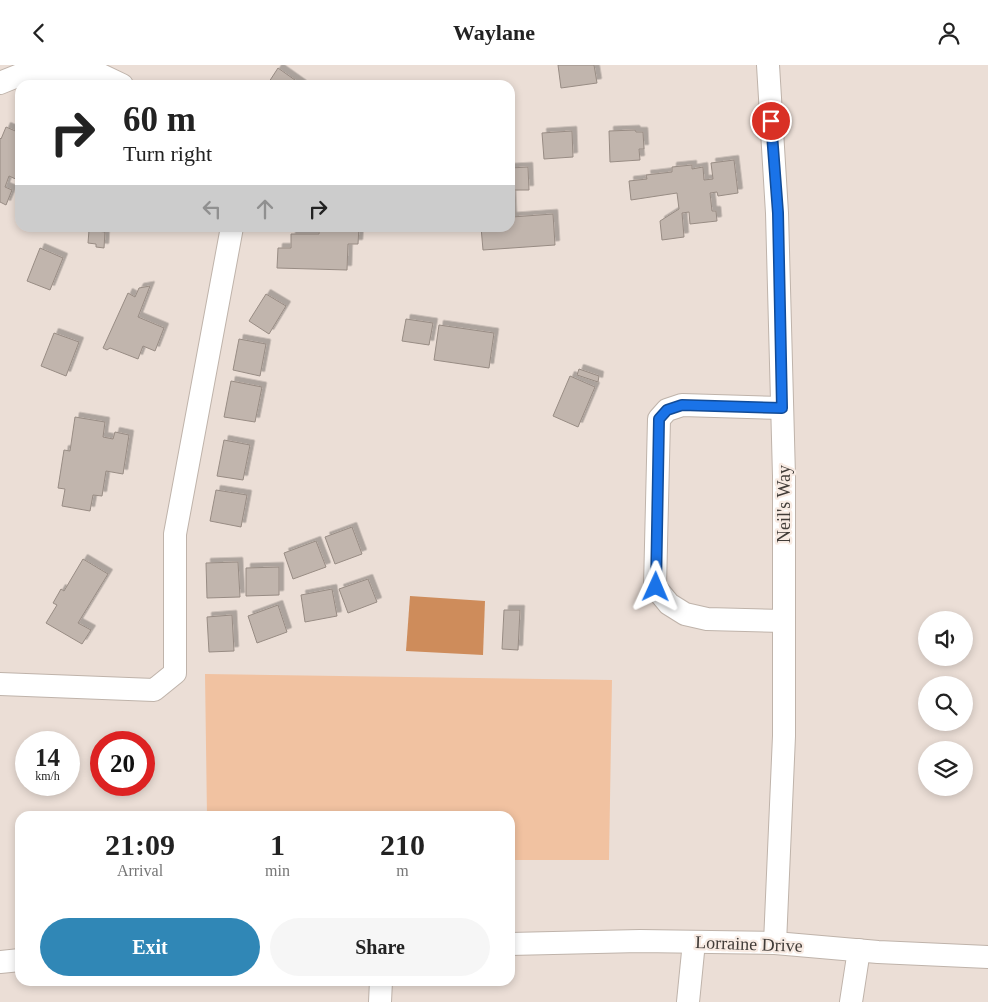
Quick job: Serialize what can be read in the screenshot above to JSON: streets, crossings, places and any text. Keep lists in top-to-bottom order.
{
  "streets": {
    "street": ["Neil's Way", "Lorraine Drive"]
  },
  "crossings": [
    ["Neil's Way", "Lorraine Drive"]
  ],
  "page": {
    "header": "Waylane",
    "turn": ["60 m", "Turn right"],
    "speed": "14 km/h",
    "limit": "20",
    "eta": [
      "21:09",
      "Arrival",
      "1",
      "min",
      "210",
      "m"
    ],
    "buttons": ["Exit", "Share"]
  }
}
